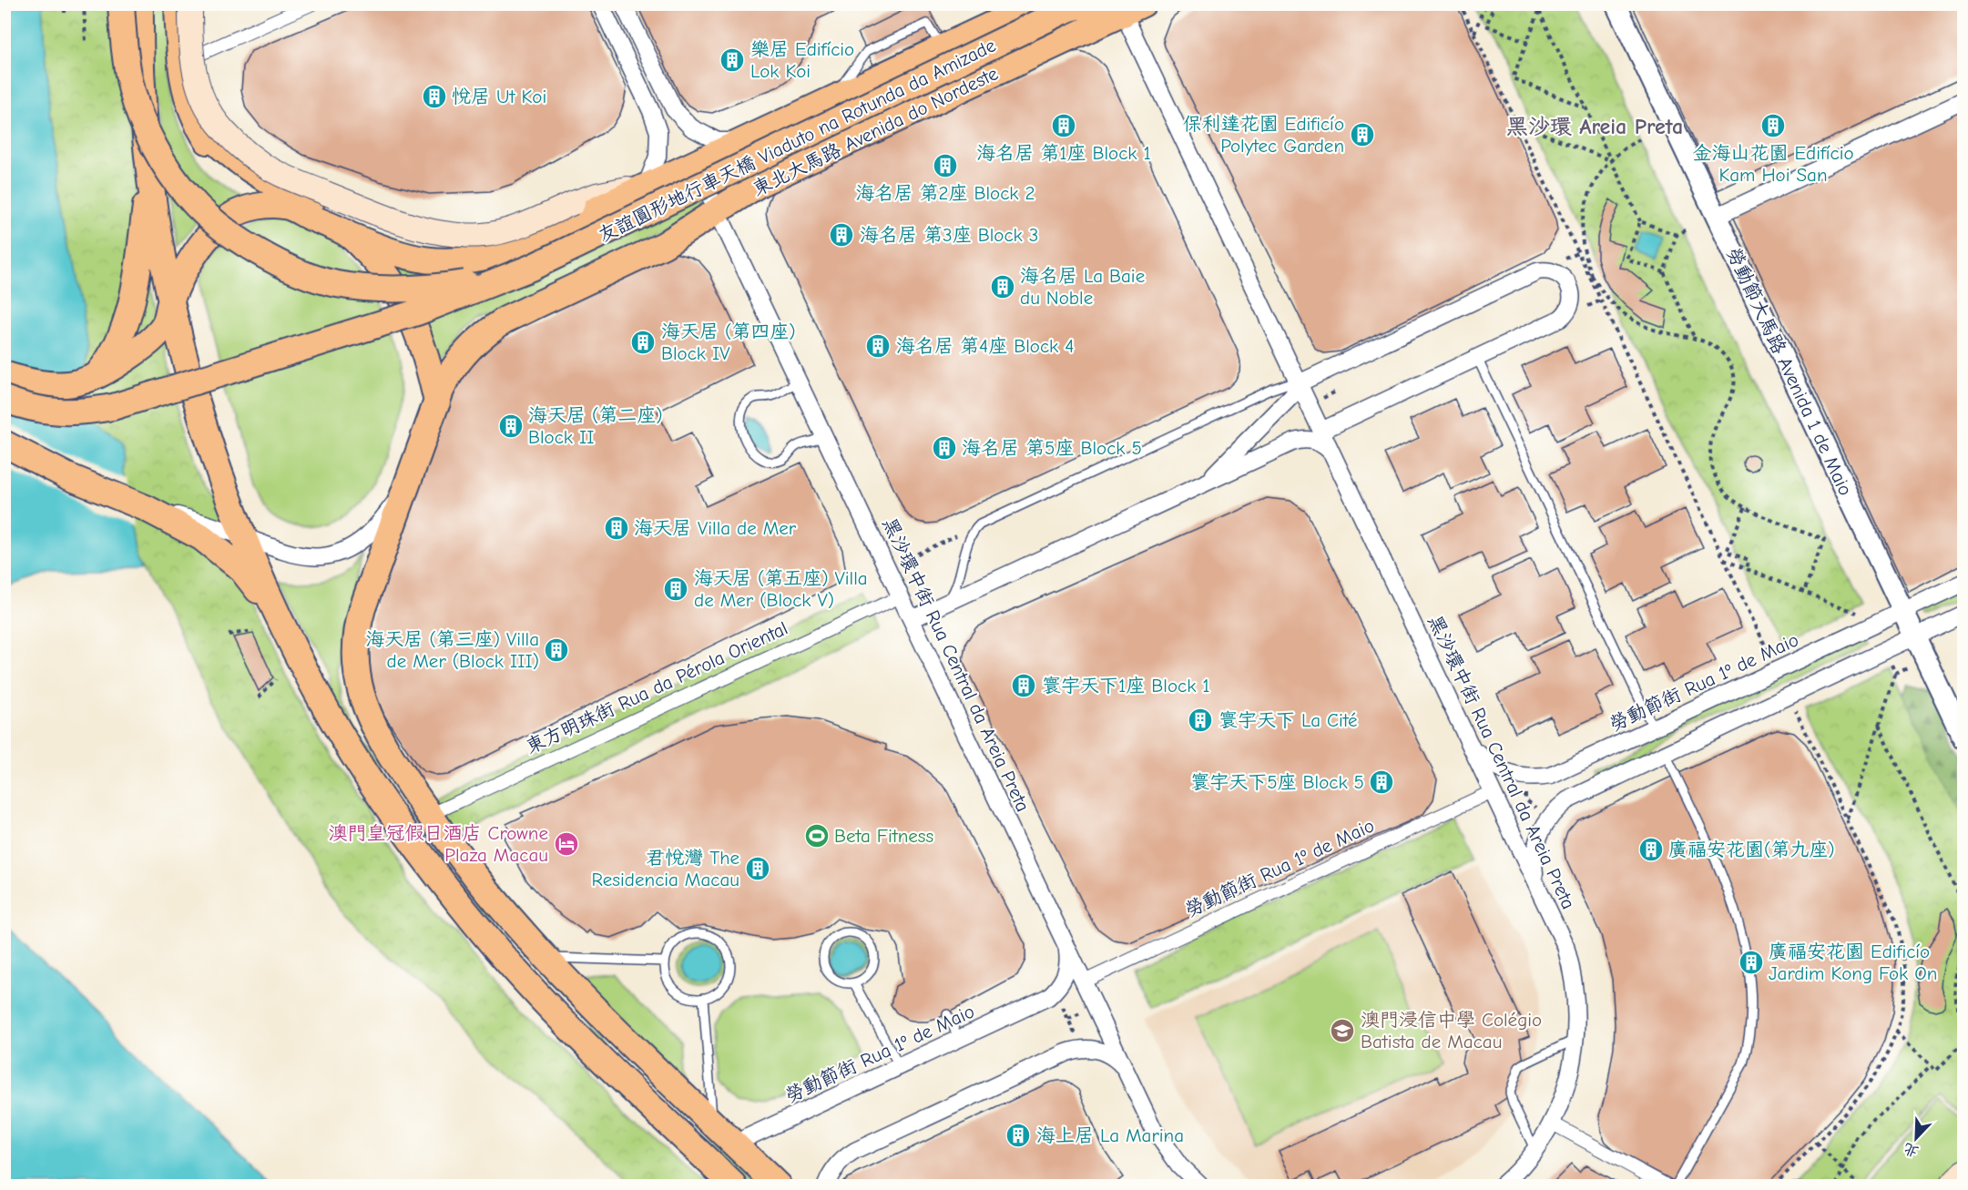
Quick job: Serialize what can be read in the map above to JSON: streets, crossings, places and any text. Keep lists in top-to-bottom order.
{
  "streets": {
    "main road": ["東北大馬路 Avenida do Nordeste", "友誼圓形地行車天橋 Viaduto na Rotunda da Amizade"],
    "street": [
      "勞動節大馬路 Avenida 1 de Maio",
      "黑沙環中街 Rua Central da Areia Preta",
      "勞動節街 Rua 1º de Maio",
      "東方明珠街 Rua da Pérola Oriental"
    ]
  },
  "crossings": [
    ["東北大馬路 Avenida do Nordeste", "友誼圓形地行車天橋 Viaduto na Rotunda da Amizade"],
    ["東北大馬路 Avenida do Nordeste", "黑沙環中街 Rua Central da Areia Preta"],
    ["東北大馬路 Avenida do Nordeste", "勞動節街 Rua 1º de Maio"],
    ["東北大馬路 Avenida do Nordeste", "東方明珠街 Rua da Pérola Oriental"],
    ["友誼圓形地行車天橋 Viaduto na Rotunda da Amizade", "黑沙環中街 Rua Central da Areia Preta"],
    ["勞動節大馬路 Avenida 1 de Maio", "勞動節街 Rua 1º de Maio"],
    ["黑沙環中街 Rua Central da Areia Preta", "勞動節街 Rua 1º de Maio"],
    ["黑沙環中街 Rua Central da Areia Preta", "東方明珠街 Rua da Pérola Oriental"]
  ],
  "districts": ["黑沙環 Areia Preta"],
  "places": {
    "building": [
      "樂居 Edifício Lok Koi",
      "悅居 Ut Koi",
      "海名居 第1座 Block 1",
      "金海山花園 Edifício Kam Hoi San",
      "保利達花園 Edificío Polytec Garden",
      "海名居 第2座 Block 2",
      "海名居 第3座 Block 3",
      "海名居 La Baie du Noble",
      "海天居 (第四座) Block IV",
      "海名居 第4座 Block 4",
      "海天居 (第二座) Block II",
      "海名居 第5座 Block 5",
      "海天居 Villa de Mer",
      "海天居 (第五座) Villa de Mer (Block V)",
      "海天居 (第三座) Villa de Mer (Block III)",
      "寰宇天下1座 Block 1",
      "寰宇天下 La Cité",
      "寰宇天下5座 Block 5",
      "廣福安花園(第九座)",
      "君悅灣 The Residencia Macau",
      "廣福安花園 Edificío Jardim Kong Fok On",
      "海上居 La Marina"
    ],
    "sports": ["Beta Fitness"],
    "hotel": ["澳門皇冠假日酒店 Crowne Plaza Macau"],
    "school or university": ["澳門浸信中學 Colégio Batista de Macau"]
  },
  "north": "bottom left"
}
